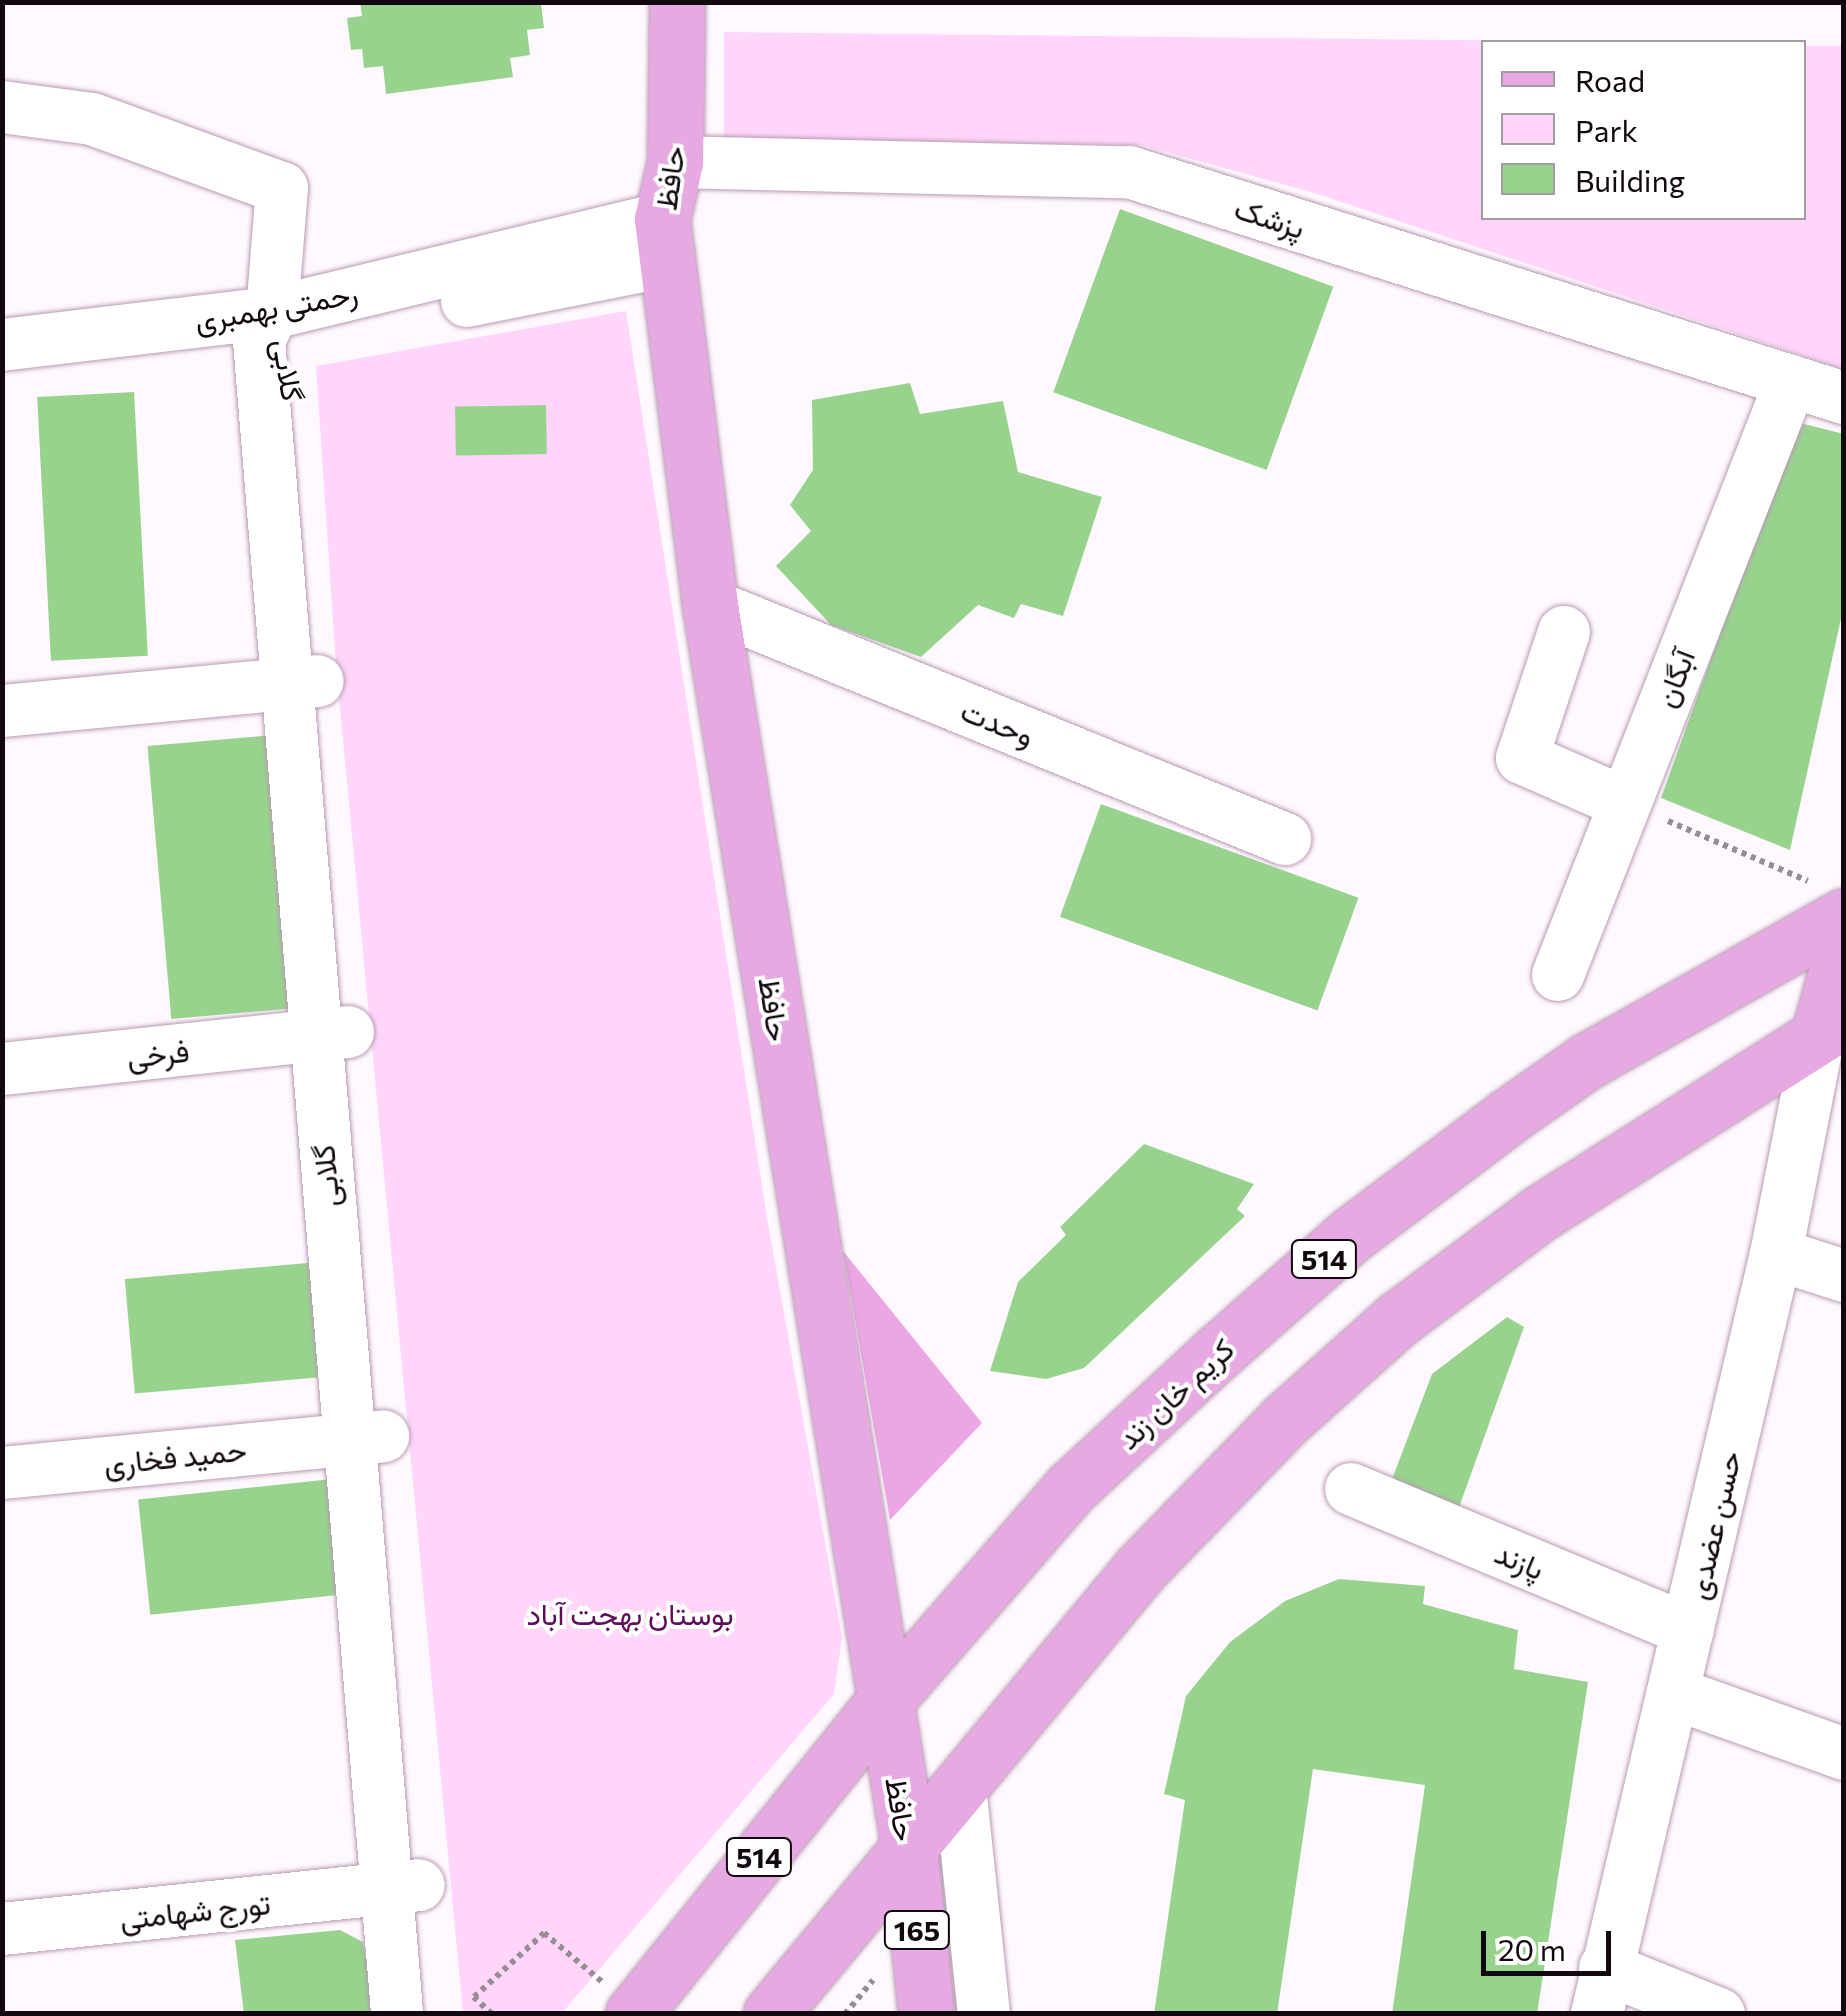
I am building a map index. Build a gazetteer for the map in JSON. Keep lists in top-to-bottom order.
{
  "streets": {
    "main road": [
      "حافظ",
      "514",
      "کریم خان زند",
      "165"
    ],
    "street": [
      "پزشک",
      "رحمتی بهمبری",
      "گلابی",
      "آبگان",
      "وحدت",
      "فرخی",
      "حمید فخاری",
      "حسن عضدی",
      "پازند",
      "تورج شهامتی"
    ]
  },
  "crossings": [
    ["حافظ", "پزشک"],
    ["حافظ", "رحمتی بهمبری"],
    ["حافظ", "وحدت"],
    ["حافظ", "کریم خان زند"],
    ["پزشک", "آبگان"],
    ["رحمتی بهمبری", "گلابی"],
    ["گلابی", "فرخی"],
    ["گلابی", "حمید فخاری"],
    ["گلابی", "تورج شهامتی"],
    ["حسن عضدی", "پازند"]
  ],
  "parks": ["بوستان بهجت آباد"],
  "legend": ["Road", "Park", "Building"],
  "scale_bar": "20 m"
}
